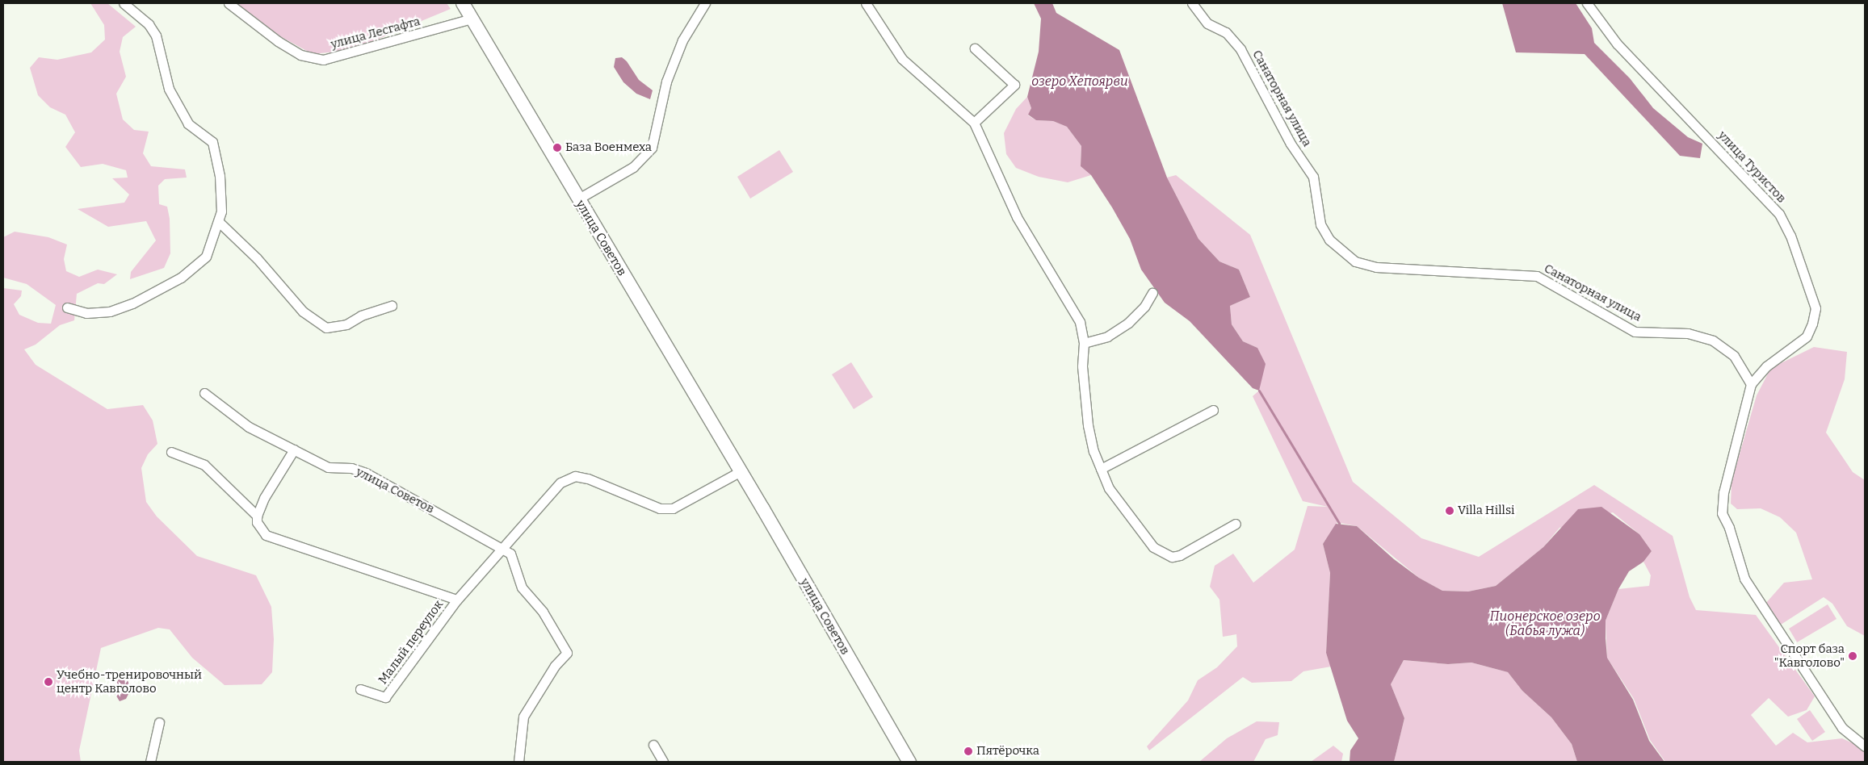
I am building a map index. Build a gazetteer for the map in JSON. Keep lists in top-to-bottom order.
{
  "streets": {
    "main road": ["улица Советов"],
    "street": [
      "улица Лесгафта",
      "Санаторная улица",
      "улица Туристов",
      "Малый переулок"
    ]
  },
  "crossings": [
    ["улица Лесгафта", "улица Советов"],
    ["Санаторная улица", "улица Туристов"]
  ],
  "water": ["озеро Хепоярви", "Пионерское озеро (Бабья лужа)"],
  "places": [
    "База Военмеха",
    "Villa Hillsi",
    "Спорт база \"Кавголово\"",
    "Учебно-тренировочный центр Кавголово",
    "Пятёрочка"
  ]
}
